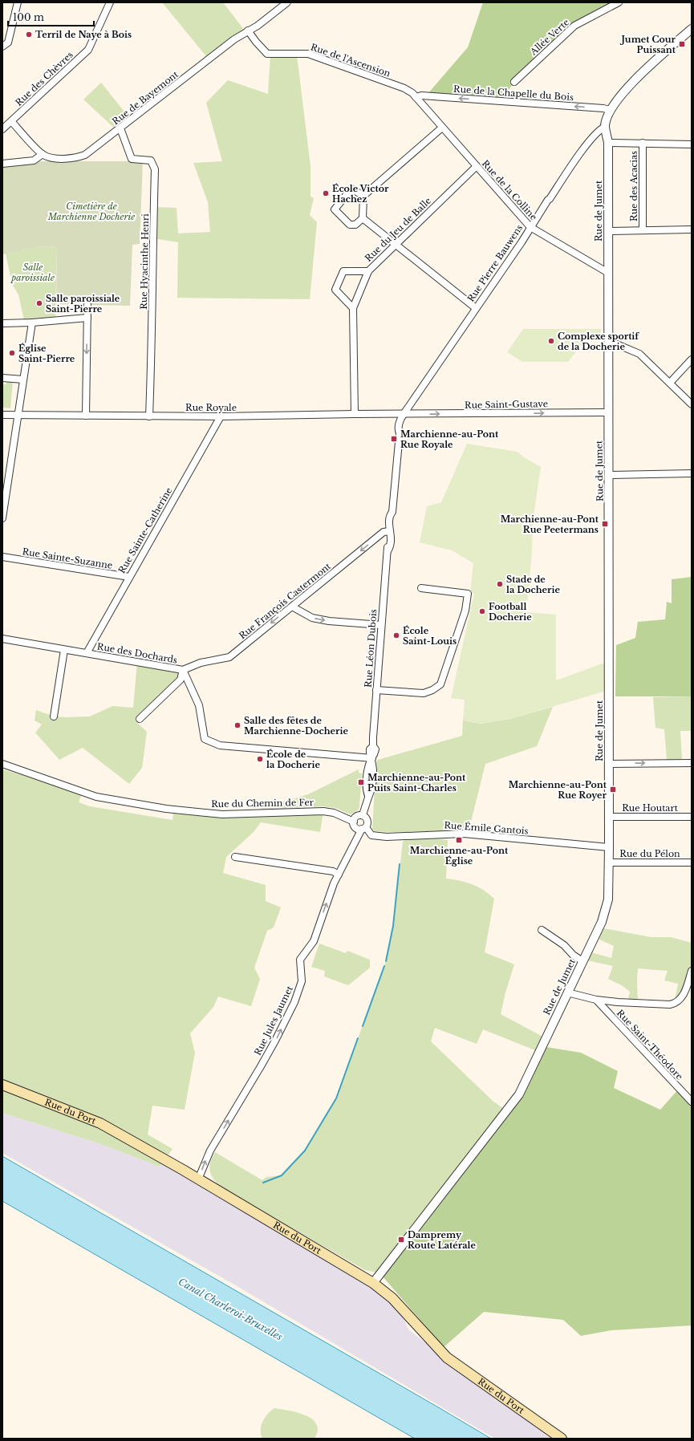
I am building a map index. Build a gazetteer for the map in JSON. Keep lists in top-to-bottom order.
{
  "streets": {
    "main road": ["Rue du Port"],
    "street": [
      "Allée Verte",
      "Rue de l'Ascension",
      "Rue des Chèvres",
      "Rue de la Chapelle du Bois",
      "Rue de Bayemont",
      "Rue des Acacias",
      "Rue de la Colline",
      "Rue de Jumet",
      "Rue du Jeu de Balle",
      "Rue Hyacinthe Henri",
      "Rue Pierre Bauwens",
      "Rue Saint-Gustave",
      "Rue Royale",
      "Rue Sainte-Catherine",
      "Rue Sainte-Suzanne",
      "Rue François Castermont",
      "Rue Léon Dubois",
      "Rue des Dochards",
      "Rue du Chemin de Fer",
      "Rue Houtart",
      "Rue Émile Gantois",
      "Rue du Pélon",
      "Rue Jules Jaumet",
      "Rue Saint-Théodore"
    ]
  },
  "crossings": [
    ["Rue de l'Ascension", "Rue de la Chapelle du Bois"],
    ["Rue de l'Ascension", "Rue de Bayemont"],
    ["Rue de l'Ascension", "Rue de la Colline"],
    ["Rue de la Chapelle du Bois", "Rue de la Colline"],
    ["Rue de la Chapelle du Bois", "Rue de Jumet"],
    ["Rue de Bayemont", "Rue Hyacinthe Henri"],
    ["Rue des Acacias", "Rue de Jumet"],
    ["Rue de la Colline", "Rue de Jumet"],
    ["Rue de la Colline", "Rue du Jeu de Balle"],
    ["Rue de la Colline", "Rue Pierre Bauwens"],
    ["Rue de Jumet", "Rue Pierre Bauwens"],
    ["Rue de Jumet", "Rue Saint-Gustave"],
    ["Rue de Jumet", "Rue Houtart"],
    ["Rue de Jumet", "Rue Émile Gantois"],
    ["Rue de Jumet", "Rue du Pélon"],
    ["Rue de Jumet", "Rue Saint-Théodore"],
    ["Rue de Jumet", "Rue du Port"],
    ["Rue du Jeu de Balle", "Rue Royale"],
    ["Rue Hyacinthe Henri", "Rue Royale"],
    ["Rue Pierre Bauwens", "Rue Saint-Gustave"],
    ["Rue Pierre Bauwens", "Rue Royale"],
    ["Rue Pierre Bauwens", "Rue Léon Dubois"],
    ["Rue Saint-Gustave", "Rue Royale"],
    ["Rue Saint-Gustave", "Rue Léon Dubois"],
    ["Rue Royale", "Rue Sainte-Catherine"],
    ["Rue Royale", "Rue Léon Dubois"],
    ["Rue Sainte-Catherine", "Rue Sainte-Suzanne"],
    ["Rue Sainte-Catherine", "Rue des Dochards"],
    ["Rue François Castermont", "Rue Léon Dubois"],
    ["Rue François Castermont", "Rue des Dochards"],
    ["Rue Léon Dubois", "Rue des Dochards"],
    ["Rue Léon Dubois", "Rue du Chemin de Fer"],
    ["Rue Léon Dubois", "Rue Émile Gantois"],
    ["Rue Léon Dubois", "Rue Jules Jaumet"],
    ["Rue du Chemin de Fer", "Rue Émile Gantois"],
    ["Rue du Chemin de Fer", "Rue Jules Jaumet"],
    ["Rue Émile Gantois", "Rue Jules Jaumet"],
    ["Rue Jules Jaumet", "Rue du Port"]
  ],
  "one_way": [
    "Rue de la Chapelle du Bois",
    "Rue Saint-Gustave",
    "Rue François Castermont",
    "Rue Jules Jaumet"
  ],
  "water": ["Canal Charleroi-Bruxelles"],
  "parks": ["Cimetière de Marchienne Docherie", "Salle paroissiale"],
  "places": {
    "other": [
      "Terril de Naye à Bois",
      "École Victor Hachez",
      "Salle paroissiale Saint-Pierre",
      "Complexe sportif de la Docherie",
      "Église Saint-Pierre",
      "Stade de la Docherie",
      "Football Docherie",
      "École Saint-Louis",
      "Salle des fêtes de Marchienne-Docherie",
      "École de la Docherie"
    ],
    "transit": [
      "Jumet Cour Puissant",
      "Marchienne-au-Pont Rue Royale",
      "Marchienne-au-Pont Rue Peetermans",
      "Marchienne-au-Pont Puits Saint-Charles",
      "Marchienne-au-Pont Rue Royer",
      "Marchienne-au-Pont Église",
      "Dampremy Route Latérale"
    ]
  },
  "scale_bar": "100 m"
}
